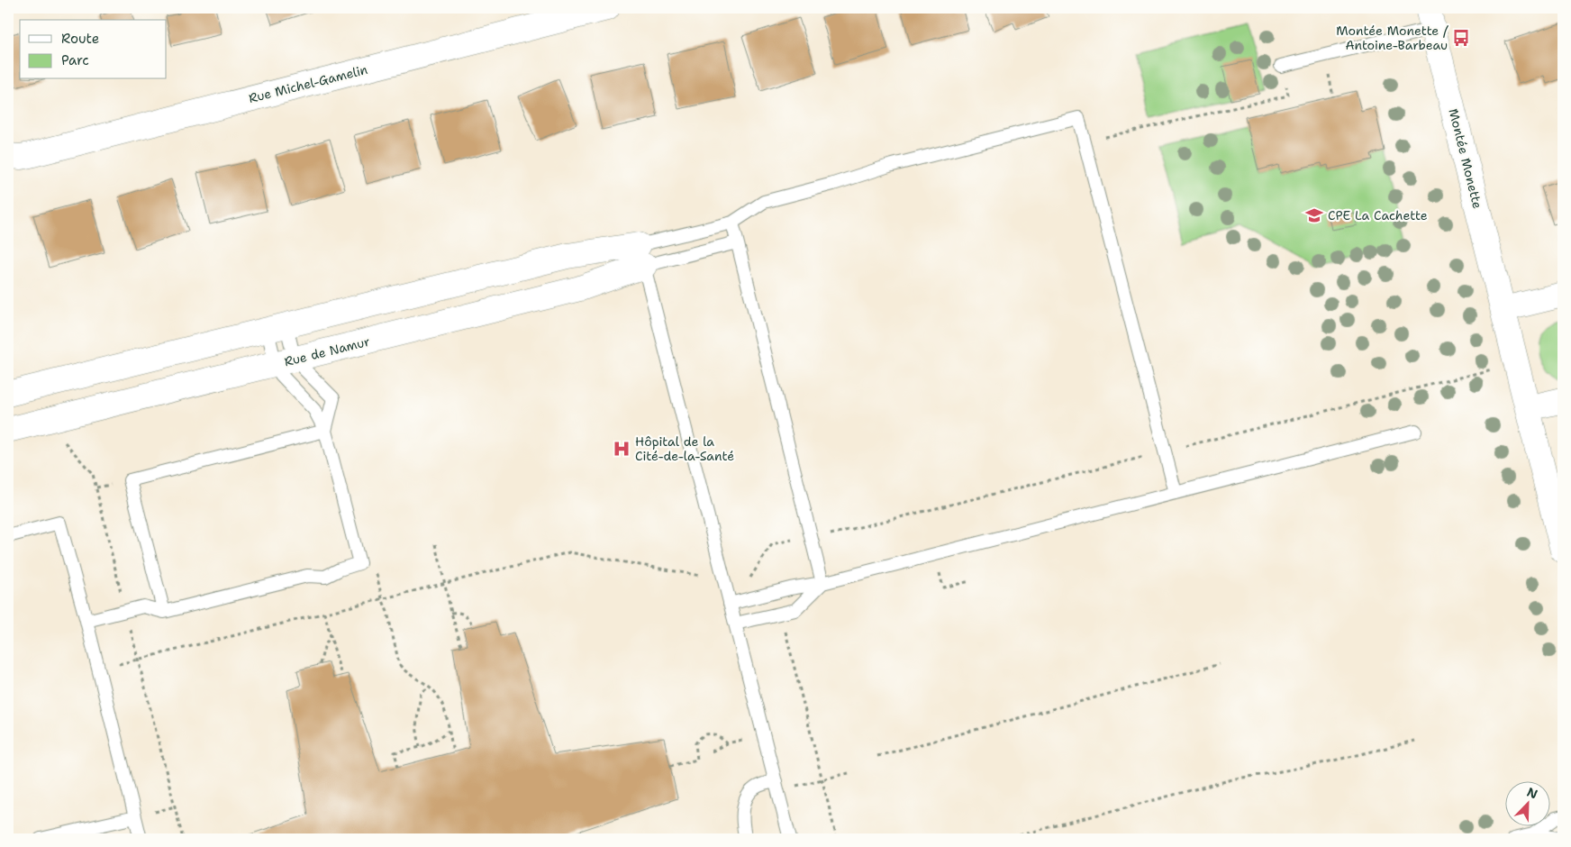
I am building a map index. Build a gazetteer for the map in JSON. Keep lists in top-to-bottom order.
{
  "streets": {
    "street": ["Rue Michel-Gamelin", "Montée Monette", "Rue de Namur"]
  },
  "places": {
    "bus stop": ["Montée Monette / Antoine-Barbeau"],
    "school or university": ["CPE La Cachette"],
    "hospital": ["Hôpital de la Cité-de-la-Santé"]
  },
  "legend": ["Route", "Parc"],
  "north": "top right"
}
